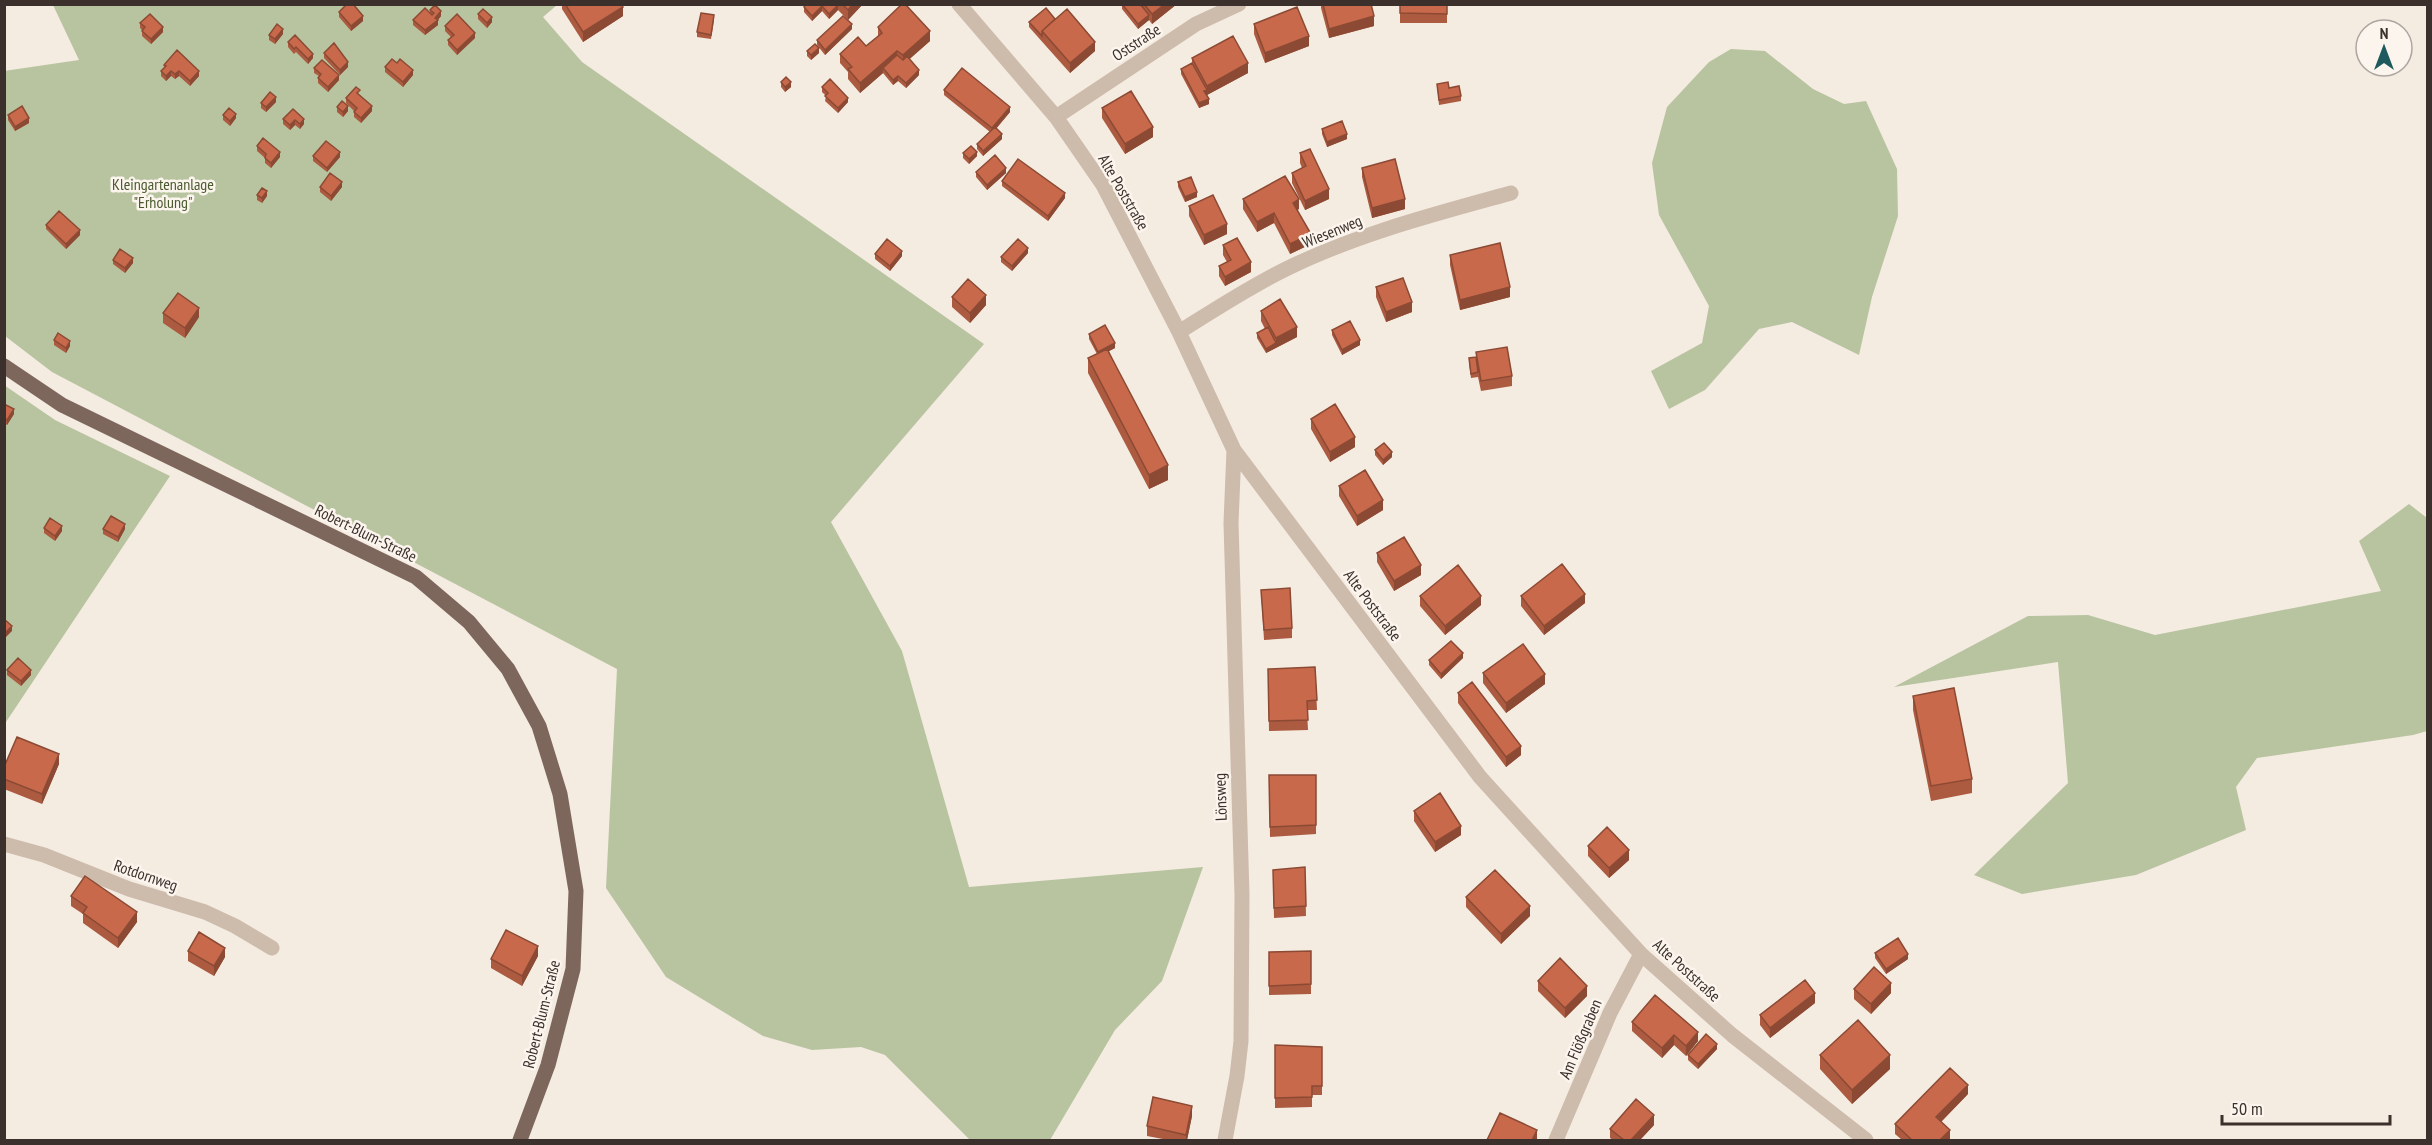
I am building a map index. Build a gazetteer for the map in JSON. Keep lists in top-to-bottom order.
{
  "streets": {
    "main road": ["Robert-Blum-Straße"],
    "street": [
      "Oststraße",
      "Alte Poststraße",
      "Wiesenweg",
      "Lönsweg",
      "Rotdornweg",
      "Am Flößgraben"
    ]
  },
  "crossings": [
    ["Oststraße", "Alte Poststraße"],
    ["Alte Poststraße", "Wiesenweg"],
    ["Alte Poststraße", "Lönsweg"],
    ["Alte Poststraße", "Am Flößgraben"]
  ],
  "parks": ["Kleingartenanlage \"Erholung\""],
  "scale_bar": "50 m",
  "north": "top"
}
